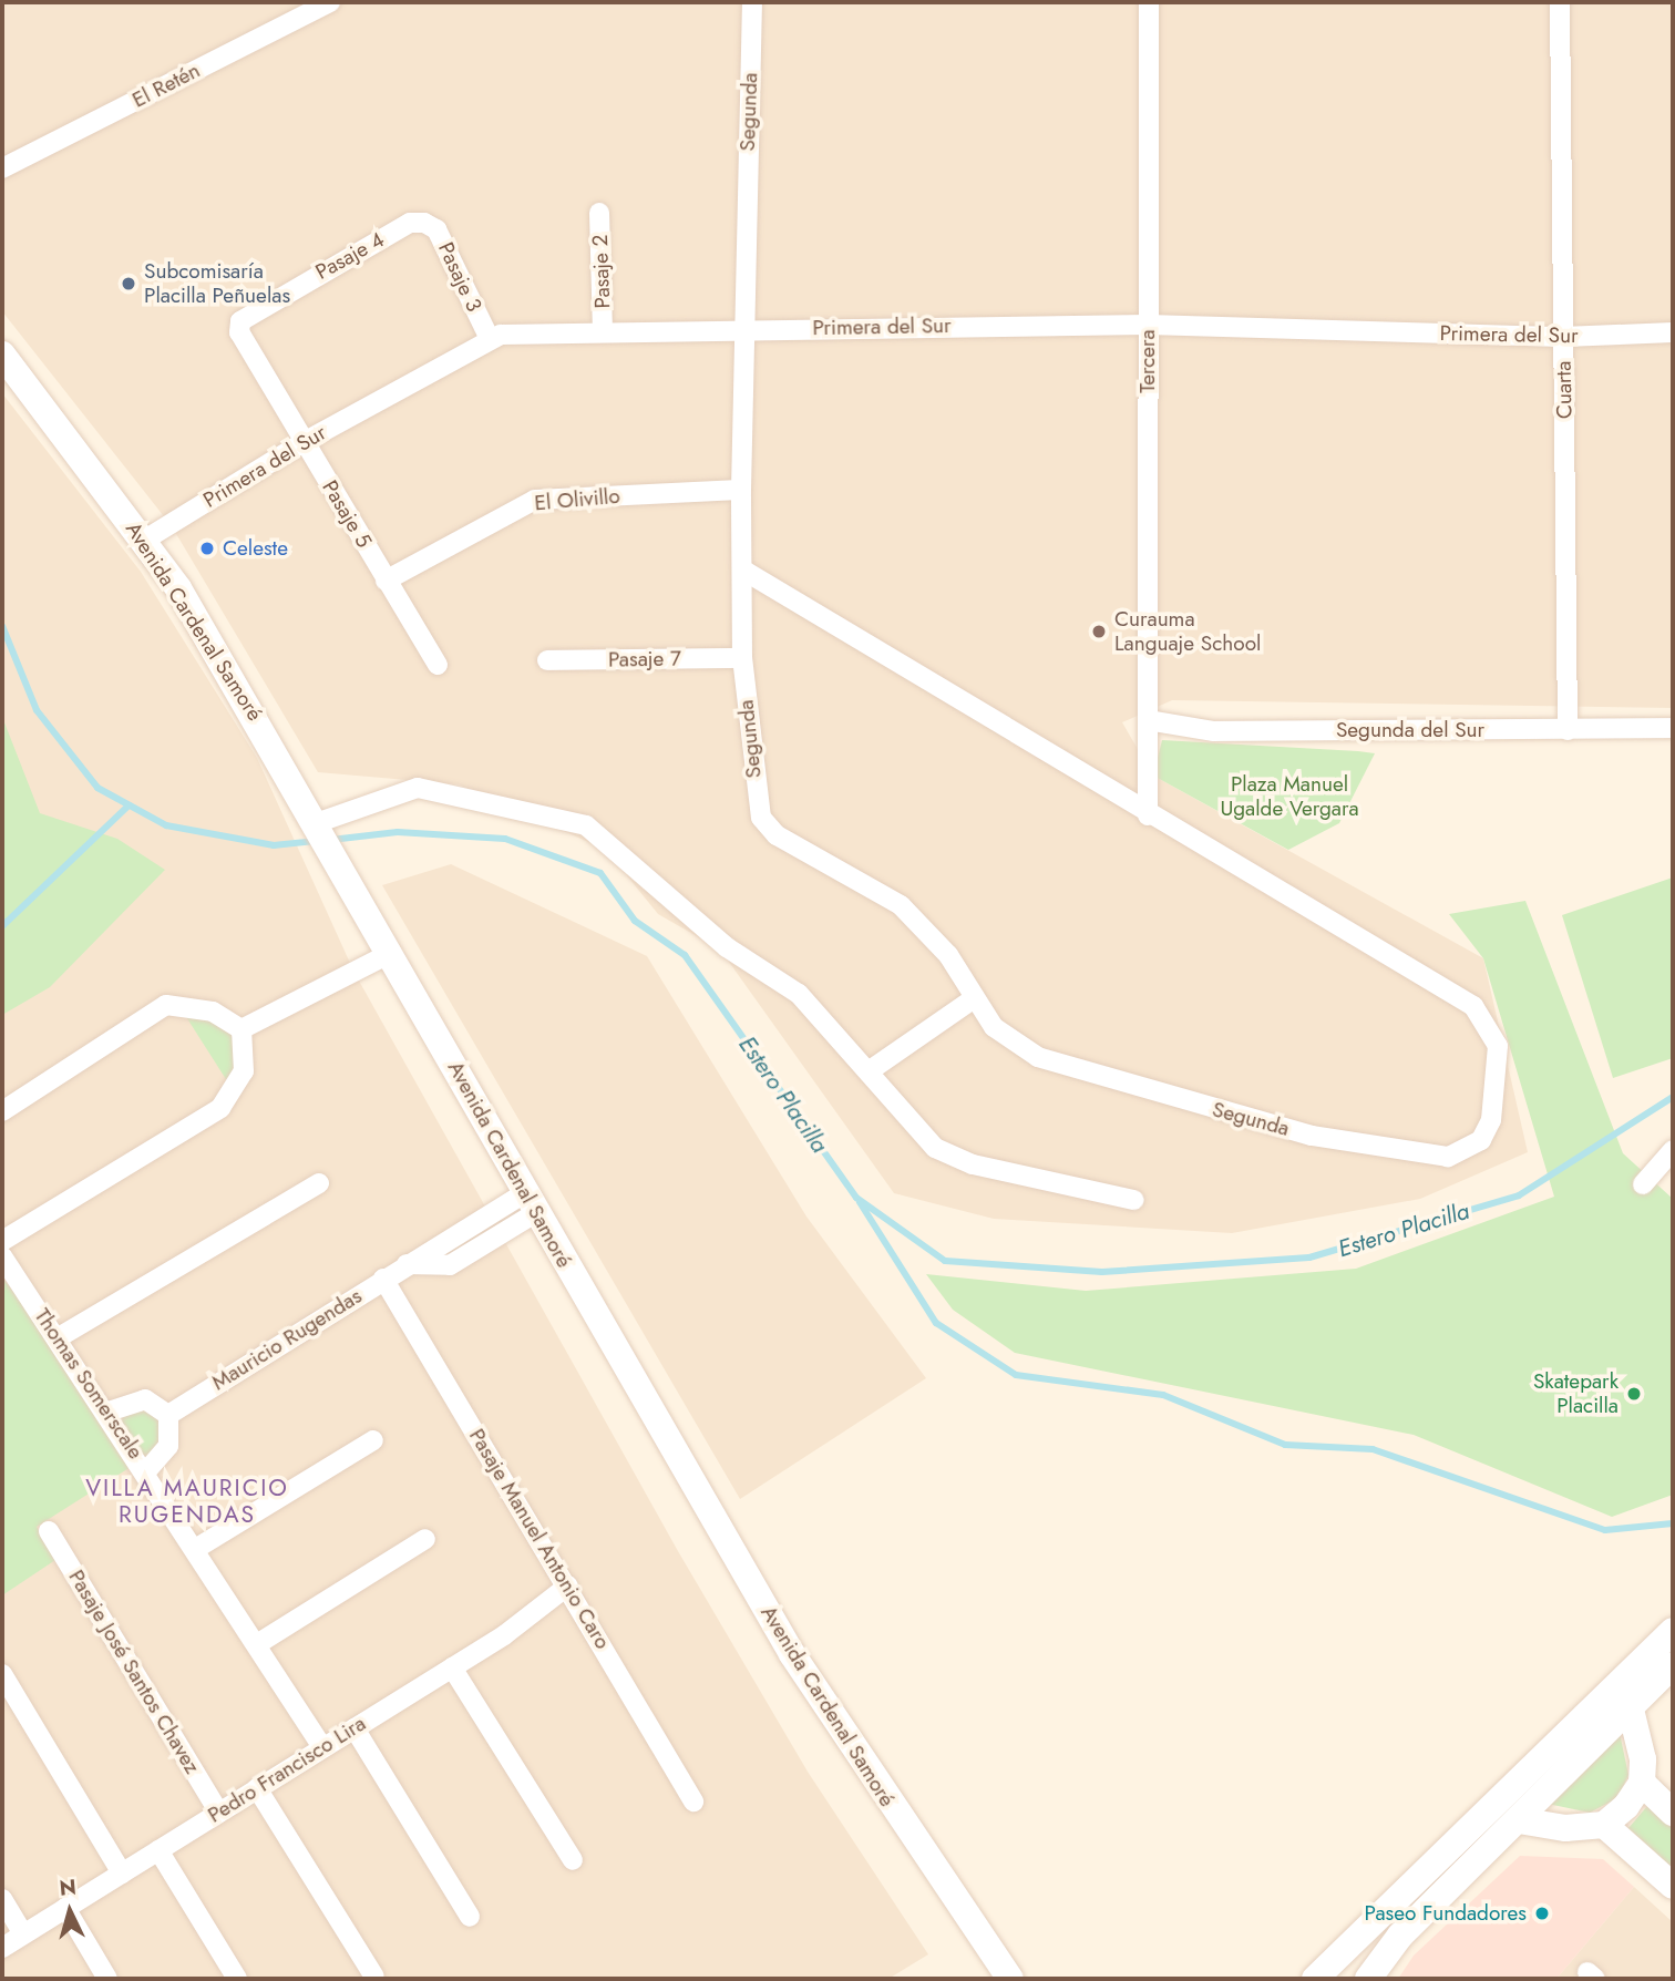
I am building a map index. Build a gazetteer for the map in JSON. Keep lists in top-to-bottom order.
{
  "streets": {
    "main road": ["Avenida Cardenal Samoré"],
    "street": [
      "El Retén",
      "Segunda",
      "Pasaje 4",
      "Pasaje 2",
      "Pasaje 3",
      "Primera del Sur",
      "Tercera",
      "Cuarta",
      "El Olivillo",
      "Pasaje 5",
      "Pasaje 7",
      "Segunda del Sur",
      "Mauricio Rugendas",
      "Thomas Somerscale",
      "Pasaje Manuel Antonio Caro",
      "Pasaje José Santos Chavez",
      "Pedro Francisco Lira"
    ]
  },
  "crossings": [
    ["Segunda", "Primera del Sur"],
    ["Segunda", "Tercera"],
    ["Segunda", "El Olivillo"],
    ["Segunda", "Pasaje 7"],
    ["Pasaje 4", "Pasaje 3"],
    ["Pasaje 4", "Pasaje 5"],
    ["Pasaje 2", "Primera del Sur"],
    ["Pasaje 3", "Primera del Sur"],
    ["Primera del Sur", "Tercera"],
    ["Primera del Sur", "Cuarta"],
    ["Primera del Sur", "Pasaje 5"],
    ["Primera del Sur", "Avenida Cardenal Samoré"],
    ["Tercera", "Segunda del Sur"],
    ["Cuarta", "Segunda del Sur"],
    ["El Olivillo", "Pasaje 5"],
    ["Avenida Cardenal Samoré", "Mauricio Rugendas"],
    ["Mauricio Rugendas", "Pasaje Manuel Antonio Caro"],
    ["Thomas Somerscale", "Pedro Francisco Lira"],
    ["Pasaje Manuel Antonio Caro", "Pedro Francisco Lira"],
    ["Pasaje José Santos Chavez", "Pedro Francisco Lira"]
  ],
  "districts": ["VILLA MAURICIO RUGENDAS"],
  "water": ["Estero Placilla"],
  "parks": ["Plaza Manuel Ugalde Vergara"],
  "places": [
    "Subcomisaría Placilla Peñuelas",
    "Celeste",
    "Curauma Languaje School",
    "Skatepark Placilla",
    "Paseo Fundadores"
  ],
  "north": "top"
}
